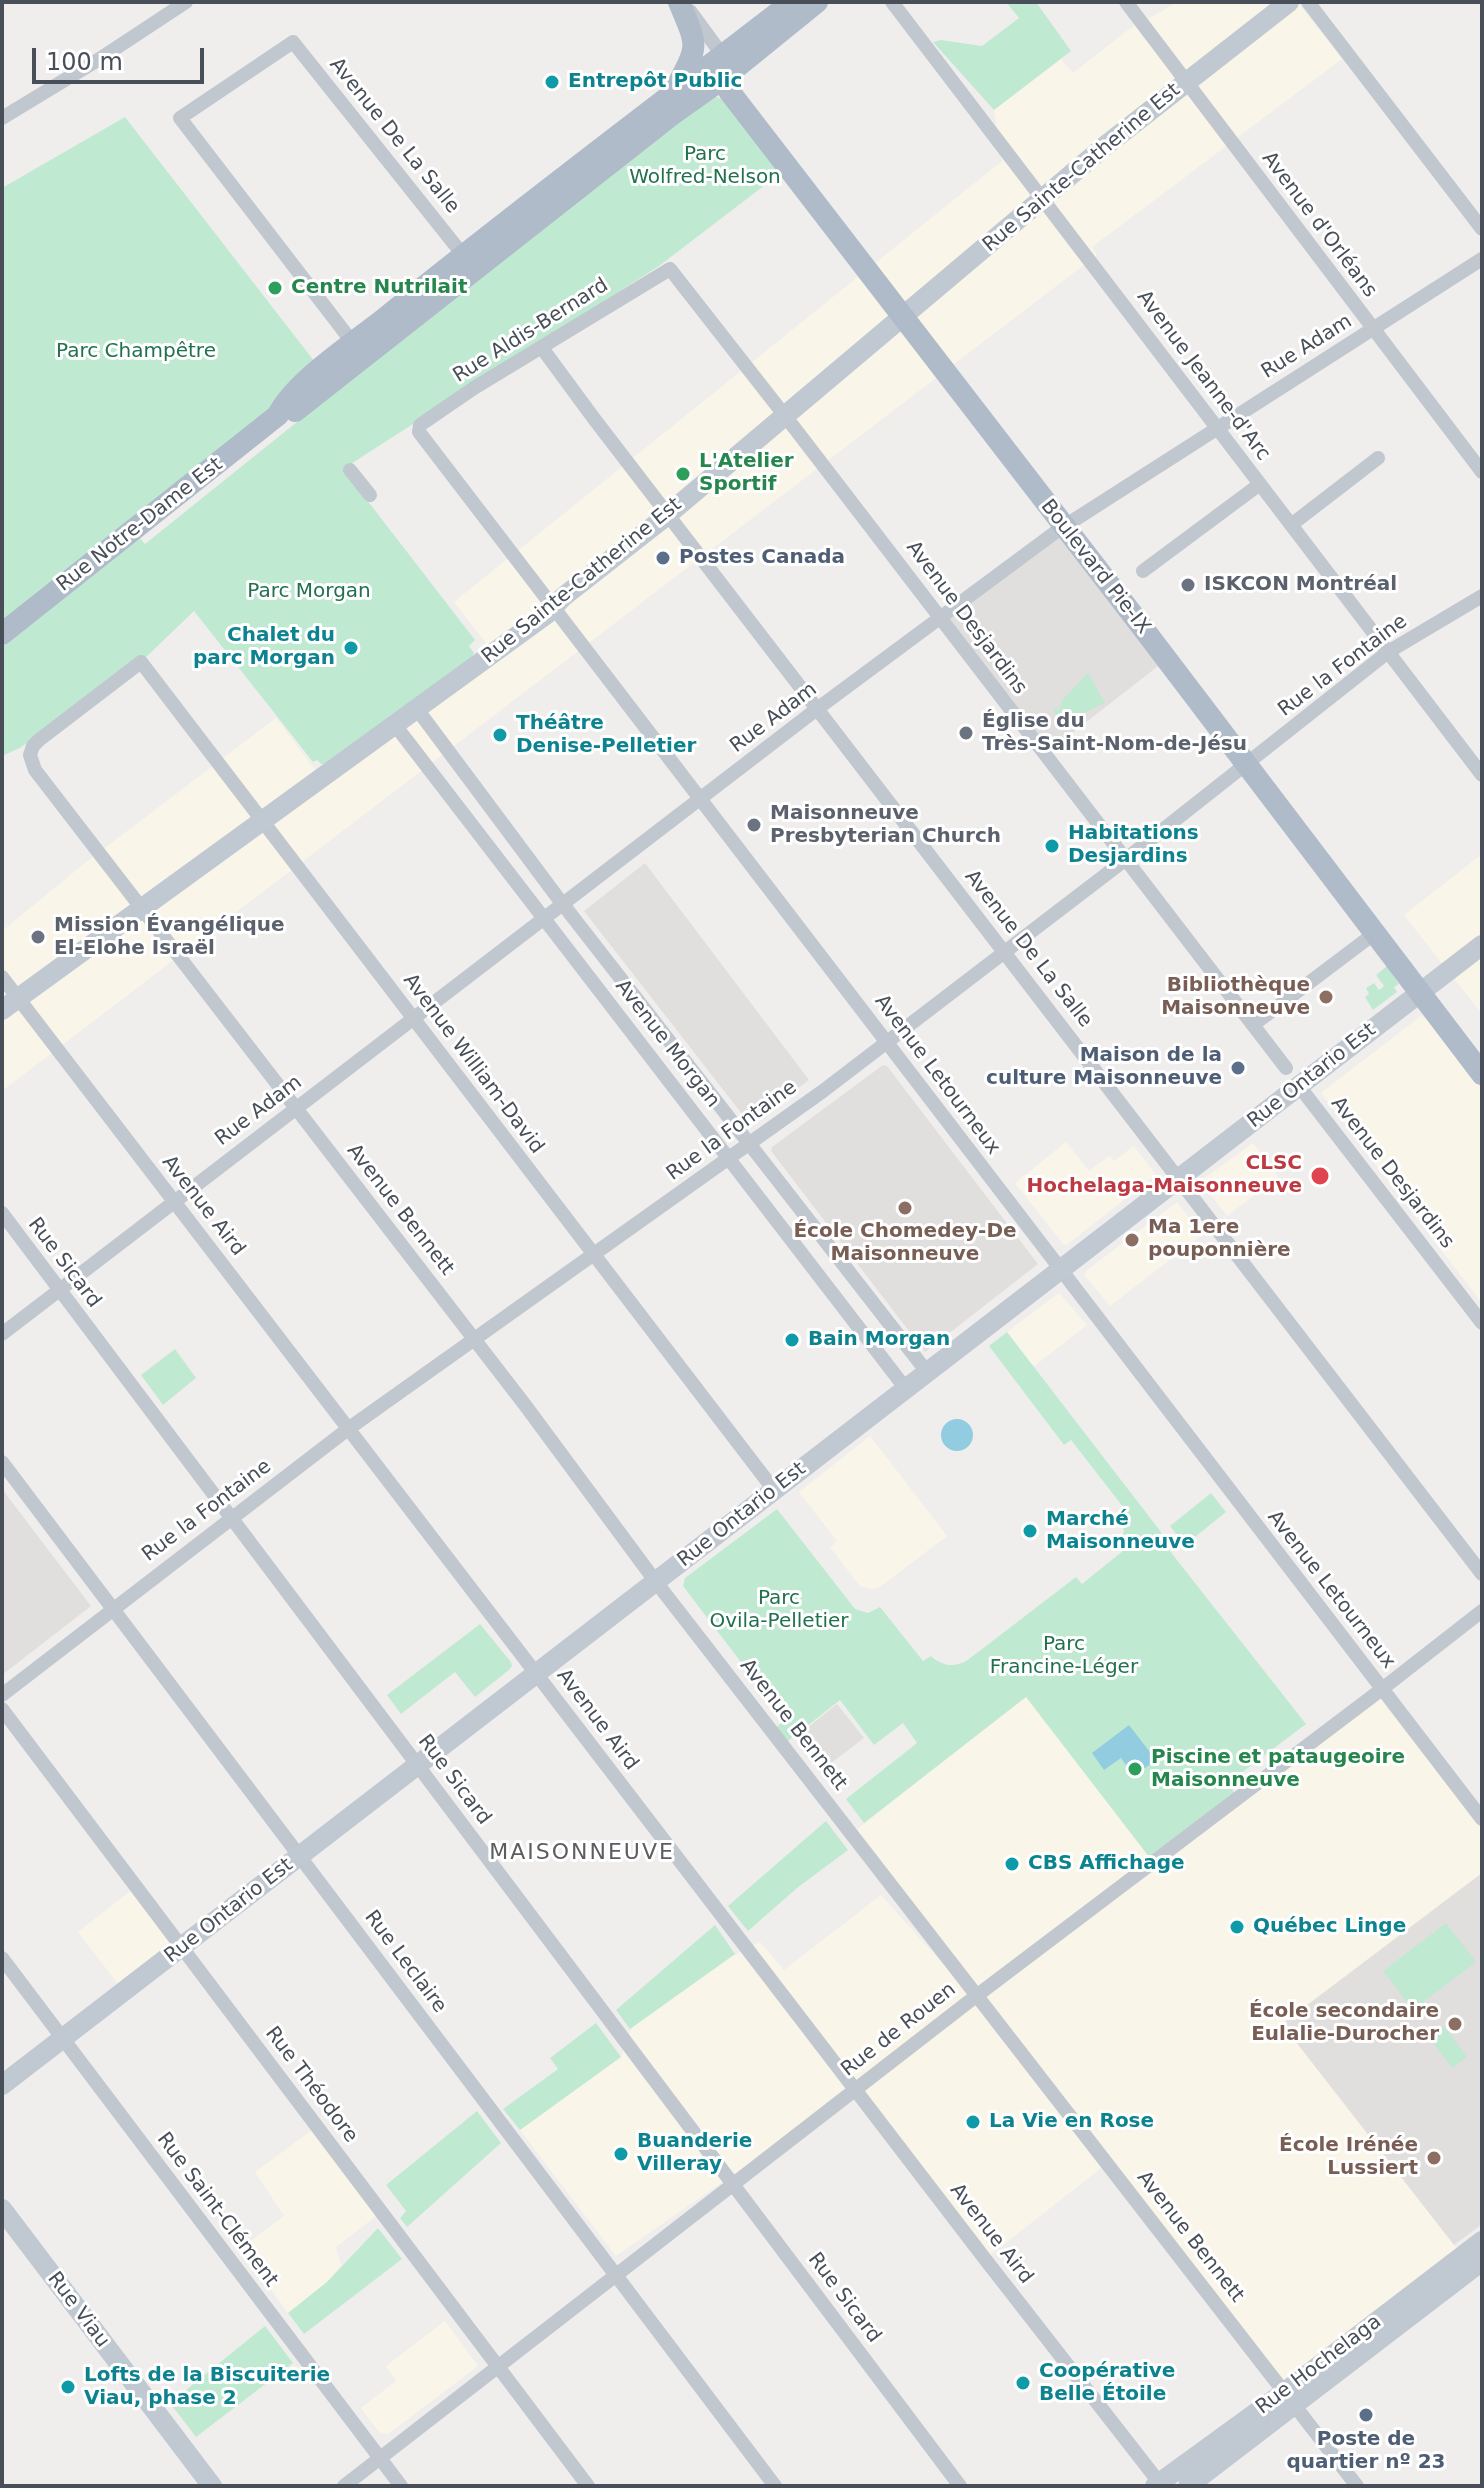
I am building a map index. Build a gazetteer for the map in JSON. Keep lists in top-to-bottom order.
{
  "streets": {
    "main road": [
      "Rue Sainte-Catherine Est",
      "Rue Notre-Dame Est",
      "Boulevard Pie-IX",
      "Rue Ontario Est",
      "Rue Viau",
      "Rue Hochelaga"
    ],
    "street": [
      "Avenue De La Salle",
      "Avenue d'Orléans",
      "Rue Aldis-Bernard",
      "Rue Adam",
      "Avenue Jeanne-d'Arc",
      "Avenue Desjardins",
      "Rue la Fontaine",
      "Avenue Morgan",
      "Avenue William-David",
      "Avenue Letourneux",
      "Avenue Aird",
      "Avenue Bennett",
      "Rue Sicard",
      "Rue Leclaire",
      "Rue de Rouen",
      "Rue Théodore",
      "Rue Saint-Clément"
    ]
  },
  "crossings": [
    ["Avenue De La Salle", "Rue Sainte-Catherine Est"],
    ["Avenue De La Salle", "Rue Aldis-Bernard"],
    ["Avenue De La Salle", "Rue Adam"],
    ["Avenue De La Salle", "Rue Notre-Dame Est"],
    ["Avenue De La Salle", "Rue la Fontaine"],
    ["Avenue De La Salle", "Rue Ontario Est"],
    ["Rue Sainte-Catherine Est", "Avenue d'Orléans"],
    ["Rue Sainte-Catherine Est", "Avenue Jeanne-d'Arc"],
    ["Rue Sainte-Catherine Est", "Boulevard Pie-IX"],
    ["Rue Sainte-Catherine Est", "Avenue Desjardins"],
    ["Rue Sainte-Catherine Est", "Avenue Morgan"],
    ["Rue Sainte-Catherine Est", "Avenue William-David"],
    ["Rue Sainte-Catherine Est", "Avenue Letourneux"],
    ["Rue Sainte-Catherine Est", "Avenue Aird"],
    ["Rue Sainte-Catherine Est", "Avenue Bennett"],
    ["Avenue d'Orléans", "Rue Adam"],
    ["Rue Aldis-Bernard", "Avenue Desjardins"],
    ["Rue Aldis-Bernard", "Avenue Letourneux"],
    ["Rue Adam", "Avenue Jeanne-d'Arc"],
    ["Rue Adam", "Boulevard Pie-IX"],
    ["Rue Adam", "Avenue Desjardins"],
    ["Rue Adam", "Avenue Morgan"],
    ["Rue Adam", "Avenue William-David"],
    ["Rue Adam", "Avenue Letourneux"],
    ["Rue Adam", "Avenue Aird"],
    ["Rue Adam", "Avenue Bennett"],
    ["Rue Adam", "Rue Sicard"],
    ["Avenue Jeanne-d'Arc", "Rue la Fontaine"],
    ["Rue Notre-Dame Est", "Boulevard Pie-IX"],
    ["Boulevard Pie-IX", "Rue la Fontaine"],
    ["Boulevard Pie-IX", "Rue Ontario Est"],
    ["Avenue Desjardins", "Rue la Fontaine"],
    ["Avenue Desjardins", "Rue Ontario Est"],
    ["Rue la Fontaine", "Avenue Morgan"],
    ["Rue la Fontaine", "Avenue William-David"],
    ["Rue la Fontaine", "Avenue Letourneux"],
    ["Rue la Fontaine", "Avenue Aird"],
    ["Rue la Fontaine", "Avenue Bennett"],
    ["Rue la Fontaine", "Rue Sicard"],
    ["Rue la Fontaine", "Rue Leclaire"],
    ["Avenue Morgan", "Rue Ontario Est"],
    ["Avenue William-David", "Rue Ontario Est"],
    ["Avenue William-David", "Avenue Bennett"],
    ["Avenue Letourneux", "Rue Ontario Est"],
    ["Avenue Letourneux", "Rue de Rouen"],
    ["Rue Ontario Est", "Avenue Aird"],
    ["Rue Ontario Est", "Avenue Bennett"],
    ["Rue Ontario Est", "Rue Sicard"],
    ["Rue Ontario Est", "Rue Leclaire"],
    ["Rue Ontario Est", "Rue Théodore"],
    ["Rue Ontario Est", "Rue Saint-Clément"],
    ["Avenue Aird", "Rue de Rouen"],
    ["Avenue Aird", "Rue Hochelaga"],
    ["Avenue Bennett", "Rue de Rouen"],
    ["Avenue Bennett", "Rue Hochelaga"],
    ["Rue Sicard", "Rue de Rouen"],
    ["Rue Leclaire", "Rue de Rouen"],
    ["Rue de Rouen", "Rue Théodore"],
    ["Rue de Rouen", "Rue Saint-Clément"]
  ],
  "districts": ["MAISONNEUVE"],
  "parks": [
    "Parc Wolfred-Nelson",
    "Parc Champêtre",
    "Parc Morgan",
    "Parc Ovila-Pelletier",
    "Parc Francine-Léger"
  ],
  "places": [
    "Entrepôt Public",
    "Centre Nutrilait",
    "L'Atelier Sportif",
    "Postes Canada",
    "ISKCON Montréal",
    "Chalet du parc Morgan",
    "Église du Très-Saint-Nom-de-Jésu",
    "Théâtre Denise-Pelletier",
    "Maisonneuve Presbyterian Church",
    "Habitations Desjardins",
    "Mission Évangélique El-Elohe Israël",
    "Bibliothèque Maisonneuve",
    "Maison de la culture Maisonneuve",
    "CLSC Hochelaga-Maisonneuve",
    "École Chomedey-De Maisonneuve",
    "Ma 1ere pouponnière",
    "Bain Morgan",
    "Marché Maisonneuve",
    "Piscine et pataugeoire Maisonneuve",
    "CBS Affichage",
    "Québec Linge",
    "École secondaire Eulalie-Durocher",
    "La Vie en Rose",
    "Buanderie Villeray",
    "École Irénée Lussiert",
    "Coopérative Belle Étoile",
    "Lofts de la Biscuiterie Viau, phase 2",
    "Poste de quartier nº 23"
  ],
  "scale_bar": "100 m"
}
